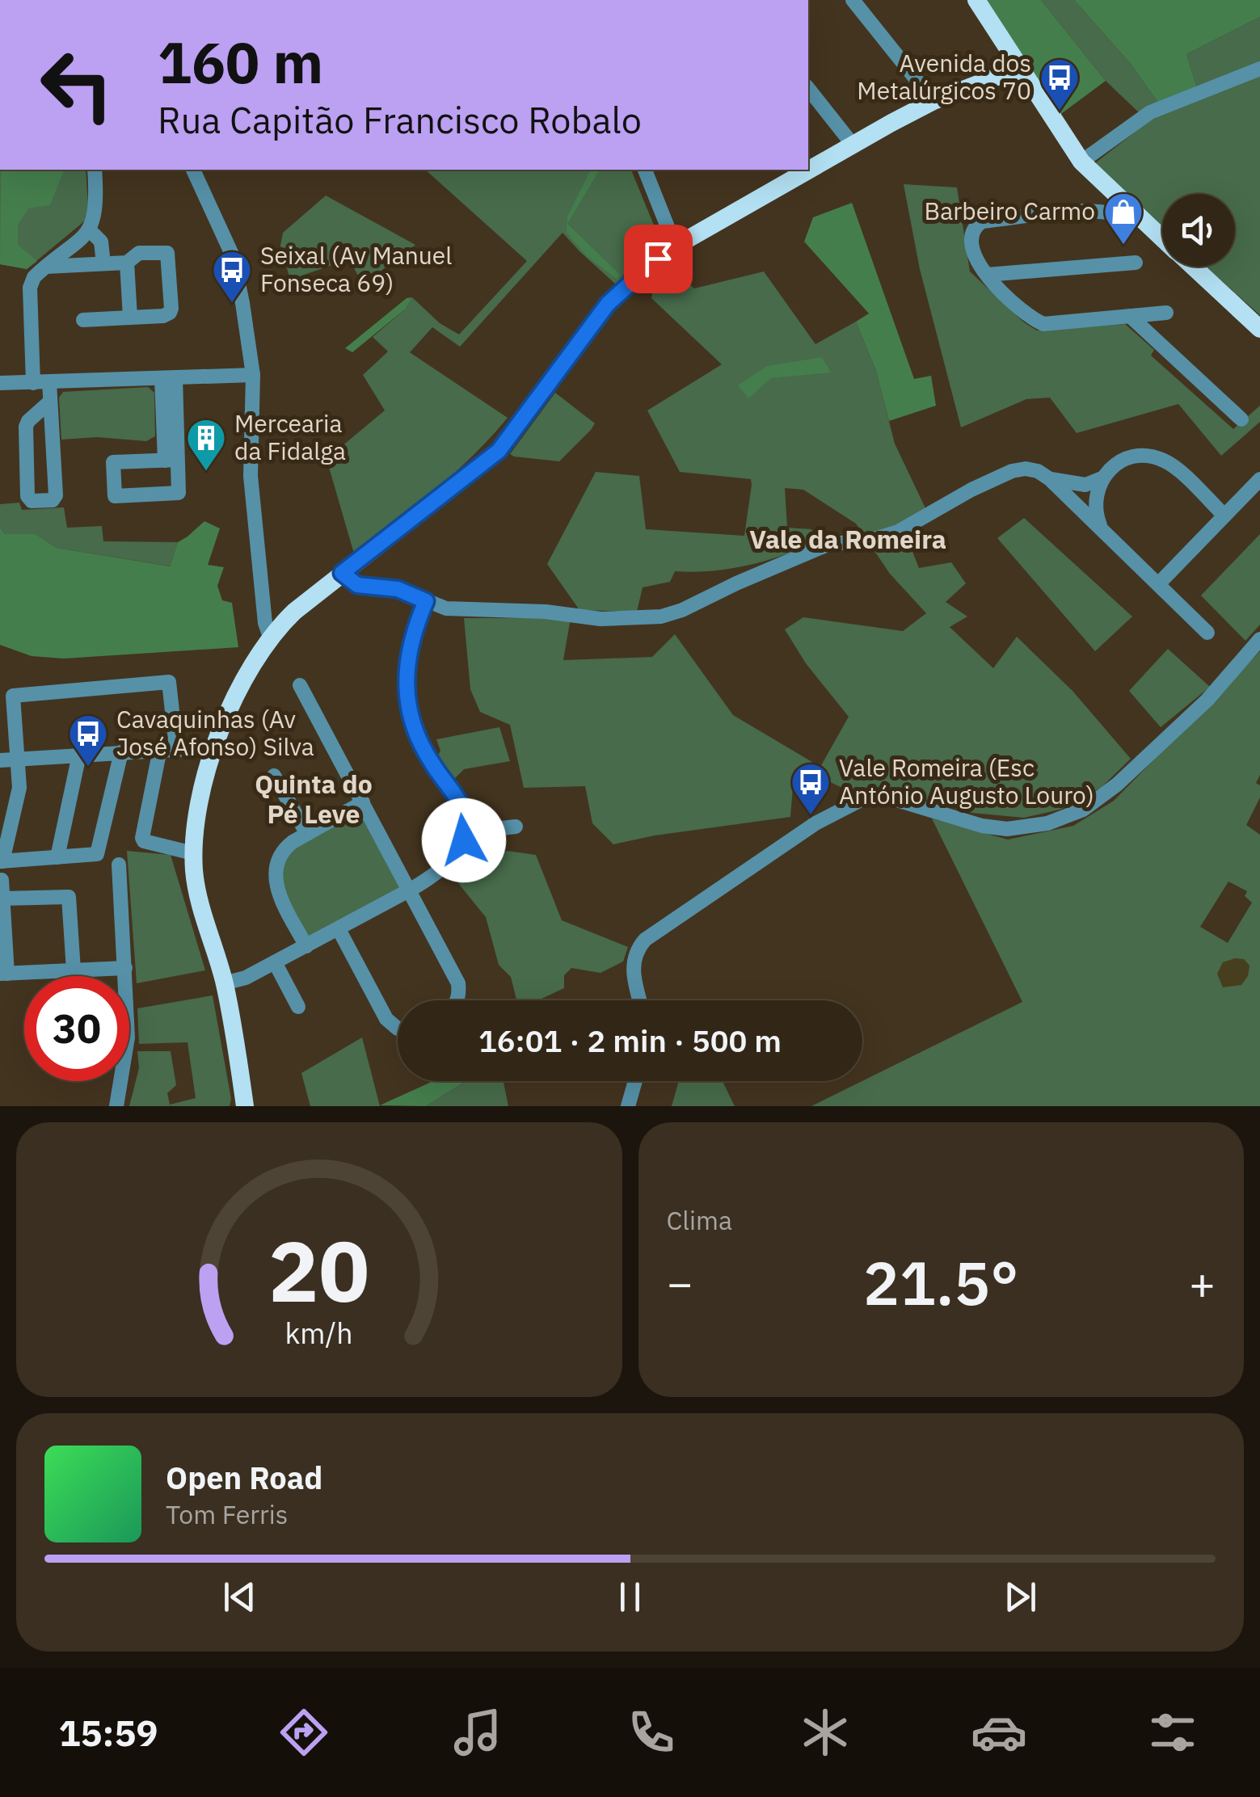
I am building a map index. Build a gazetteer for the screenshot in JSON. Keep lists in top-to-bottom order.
{
  "districts": ["Vale da Romeira", "Quinta do Pé Leve"],
  "places": {
    "bus stop": [
      "Avenida dos Metalúrgicos 70",
      "Seixal (Av Manuel Fonseca 69)",
      "Cavaquinhas (Av José Afonso) Silva",
      "Vale Romeira (Esc António Augusto Louro)"
    ],
    "shop": ["Barbeiro Carmo"],
    "building": ["Mercearia da Fidalga"]
  },
  "page": {
    "turn": ["160 m", "Rua Capitão Francisco Robalo"],
    "limit": "30",
    "trip": "16:01 · 2 min · 500 m",
    "tile": "Clima",
    "heat": ["−", "21.5°", "+"],
    "song": ["Open Road", "Tom Ferris"],
    "tabs": "15:59",
    "gauge": ["20", "km/h"]
  }
}
